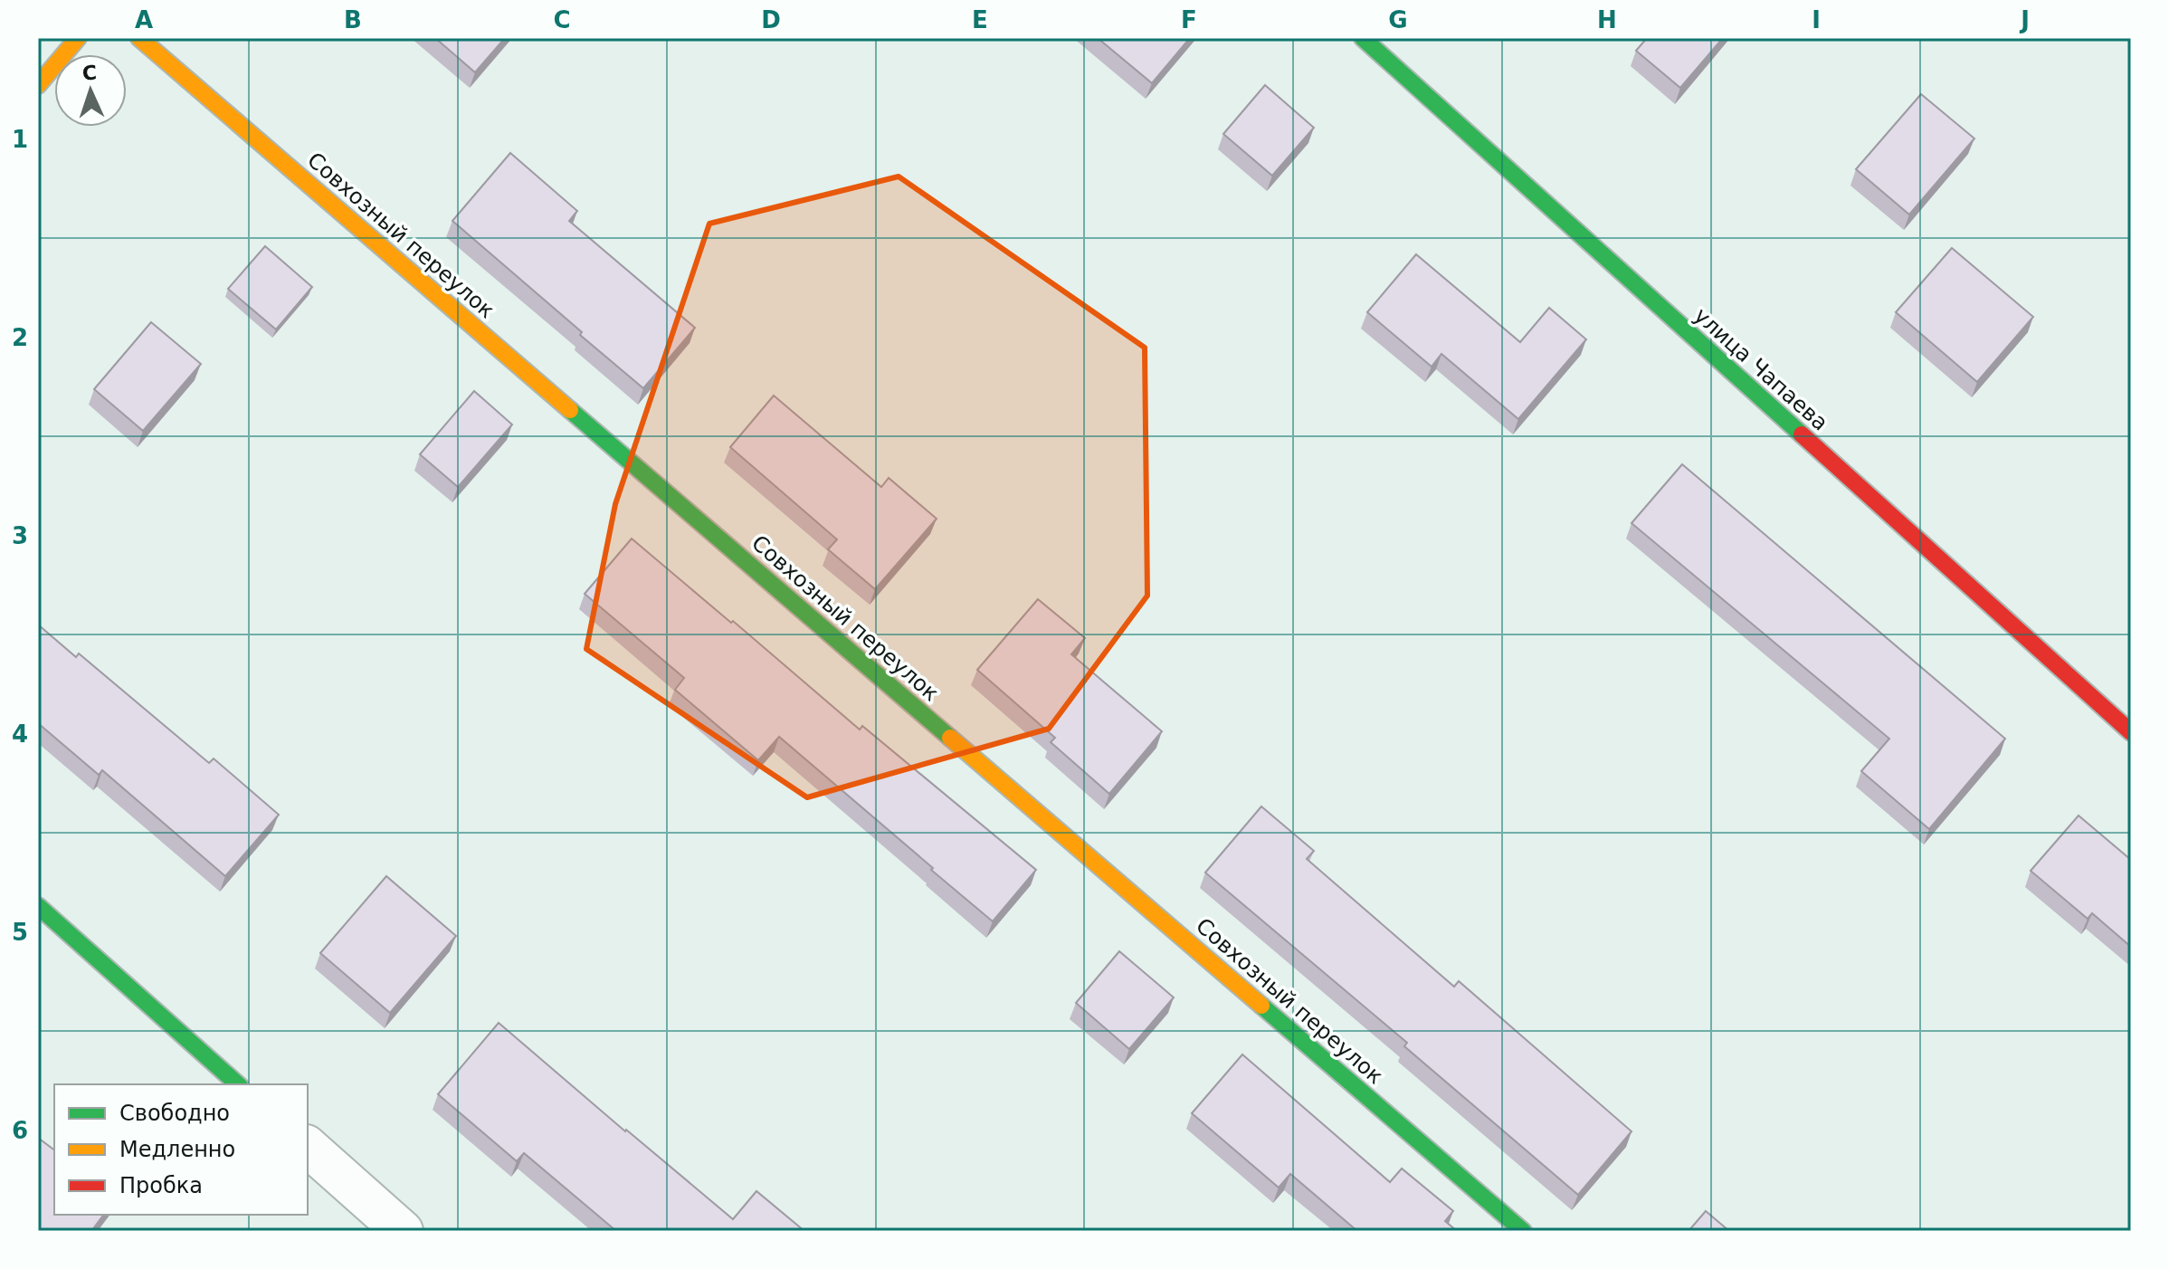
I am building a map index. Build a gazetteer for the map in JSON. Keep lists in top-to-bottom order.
{
  "streets": {
    "street": ["Совхозный переулок", "улица Чапаева"]
  },
  "legend": ["Свободно", "Медленно", "Пробка"],
  "north": "top",
  "grid": {
    "columns": [
      "A",
      "B",
      "C",
      "D",
      "E",
      "F",
      "G",
      "H",
      "I",
      "J"
    ],
    "rows": [
      "1",
      "2",
      "3",
      "4",
      "5",
      "6"
    ]
  }
}
